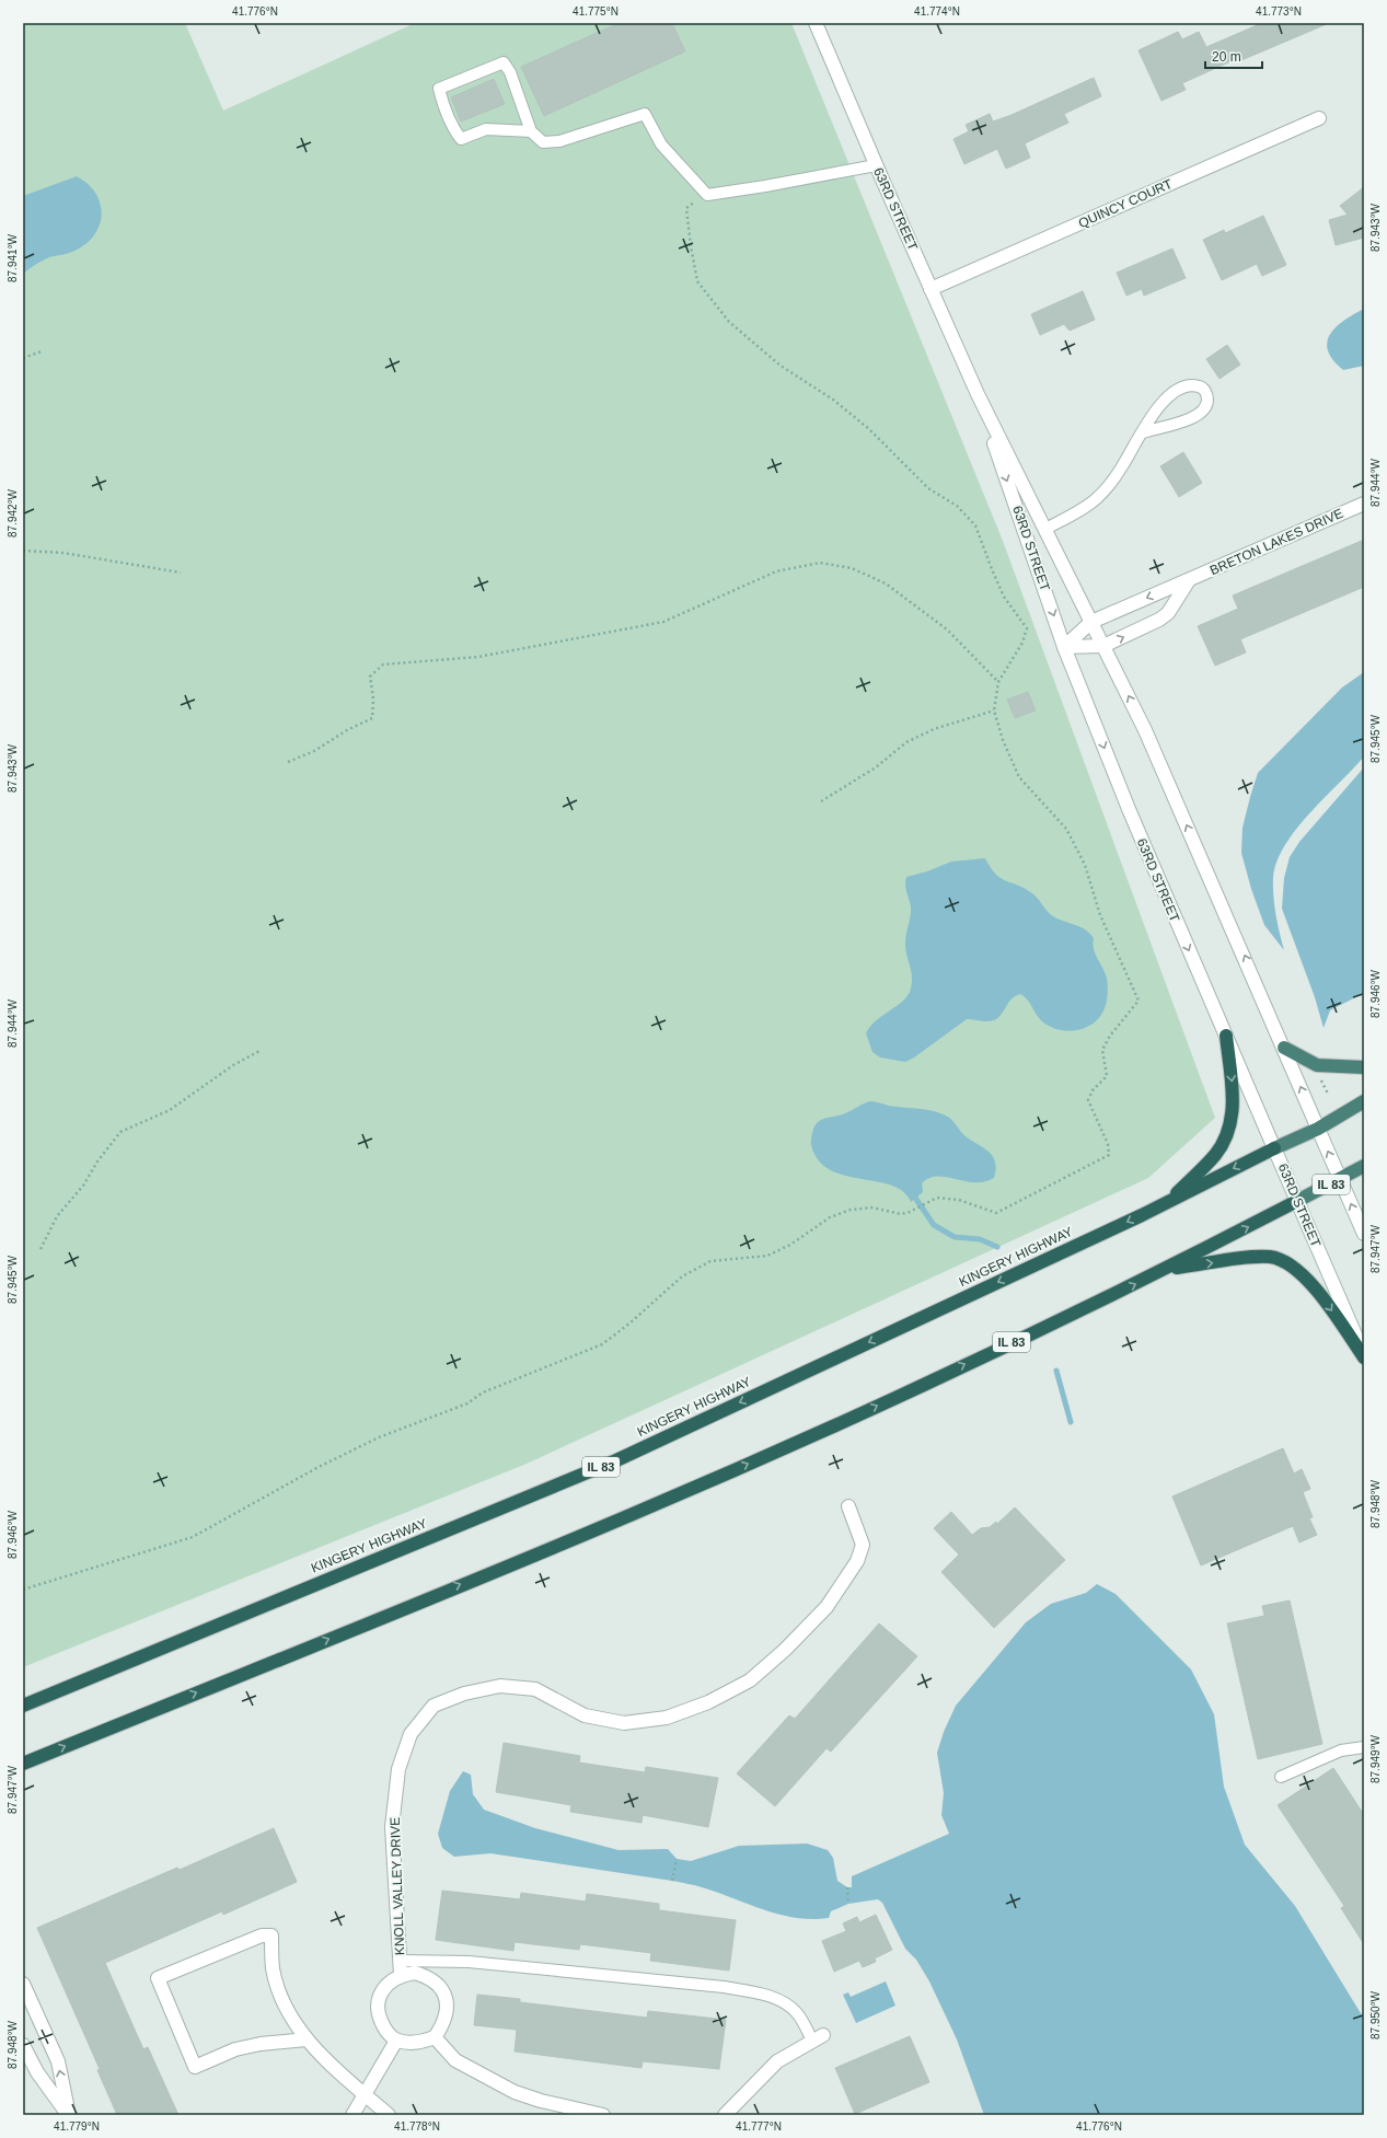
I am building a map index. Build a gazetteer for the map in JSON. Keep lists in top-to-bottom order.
{
  "streets": {
    "highway": ["IL 83", "KINGERY HIGHWAY"],
    "street": [
      "QUINCY COURT",
      "63RD STREET",
      "BRETON LAKES DRIVE",
      "KNOLL VALLEY DRIVE"
    ]
  },
  "crossings": [
    ["QUINCY COURT", "63RD STREET"],
    ["63RD STREET", "BRETON LAKES DRIVE"],
    ["63RD STREET", "IL 83"],
    ["63RD STREET", "KINGERY HIGHWAY"]
  ],
  "scale_bar": "20 m",
  "coordinates": [
    "41.776°N",
    "41.775°N",
    "41.774°N",
    "41.773°N",
    "87.943°W",
    "87.941°W",
    "87.944°W",
    "87.942°W",
    "87.945°W",
    "87.946°W",
    "87.947°W",
    "87.948°W",
    "87.949°W",
    "87.950°W",
    "41.779°N",
    "41.778°N",
    "41.777°N"
  ]
}
